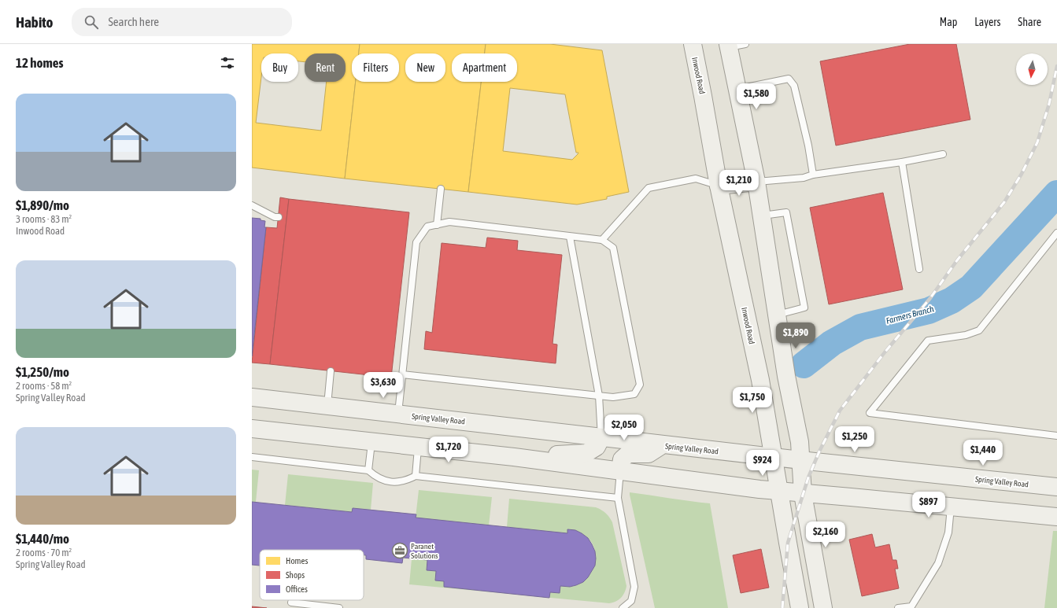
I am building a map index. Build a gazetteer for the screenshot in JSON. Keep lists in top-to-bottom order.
{
  "streets": {
    "main road": ["Inwood Road", "Spring Valley Road"]
  },
  "crossings": [
    ["Inwood Road", "Spring Valley Road"]
  ],
  "water": ["Farmers Branch"],
  "places": {
    "office": ["Paranet Solutions"]
  },
  "legend": ["Homes", "Shops", "Offices"],
  "north": "bottom",
  "page": {
    "header": "Habito",
    "search": "Search here",
    "nav": ["Map", "Layers", "Share"],
    "heading": "12 homes",
    "chip": [
      "Buy",
      "Rent",
      "Filters",
      "New",
      "Apartment"
    ],
    "list": [
      {
        "name": "$1,890/mo",
        "note": "3 rooms · 83 m² · Inwood Road"
      },
      {
        "name": "$1,250/mo",
        "note": "2 rooms · 58 m² · Spring Valley Road"
      },
      {
        "name": "$1,440/mo",
        "note": "2 rooms · 70 m² · Spring Valley Road"
      }
    ],
    "price": [
      "$1,580",
      "$1,210",
      "$1,890",
      "$3,630",
      "$1,750",
      "$2,050",
      "$1,250",
      "$1,720",
      "$1,440",
      "$924",
      "$897",
      "$2,160"
    ]
  }
}
